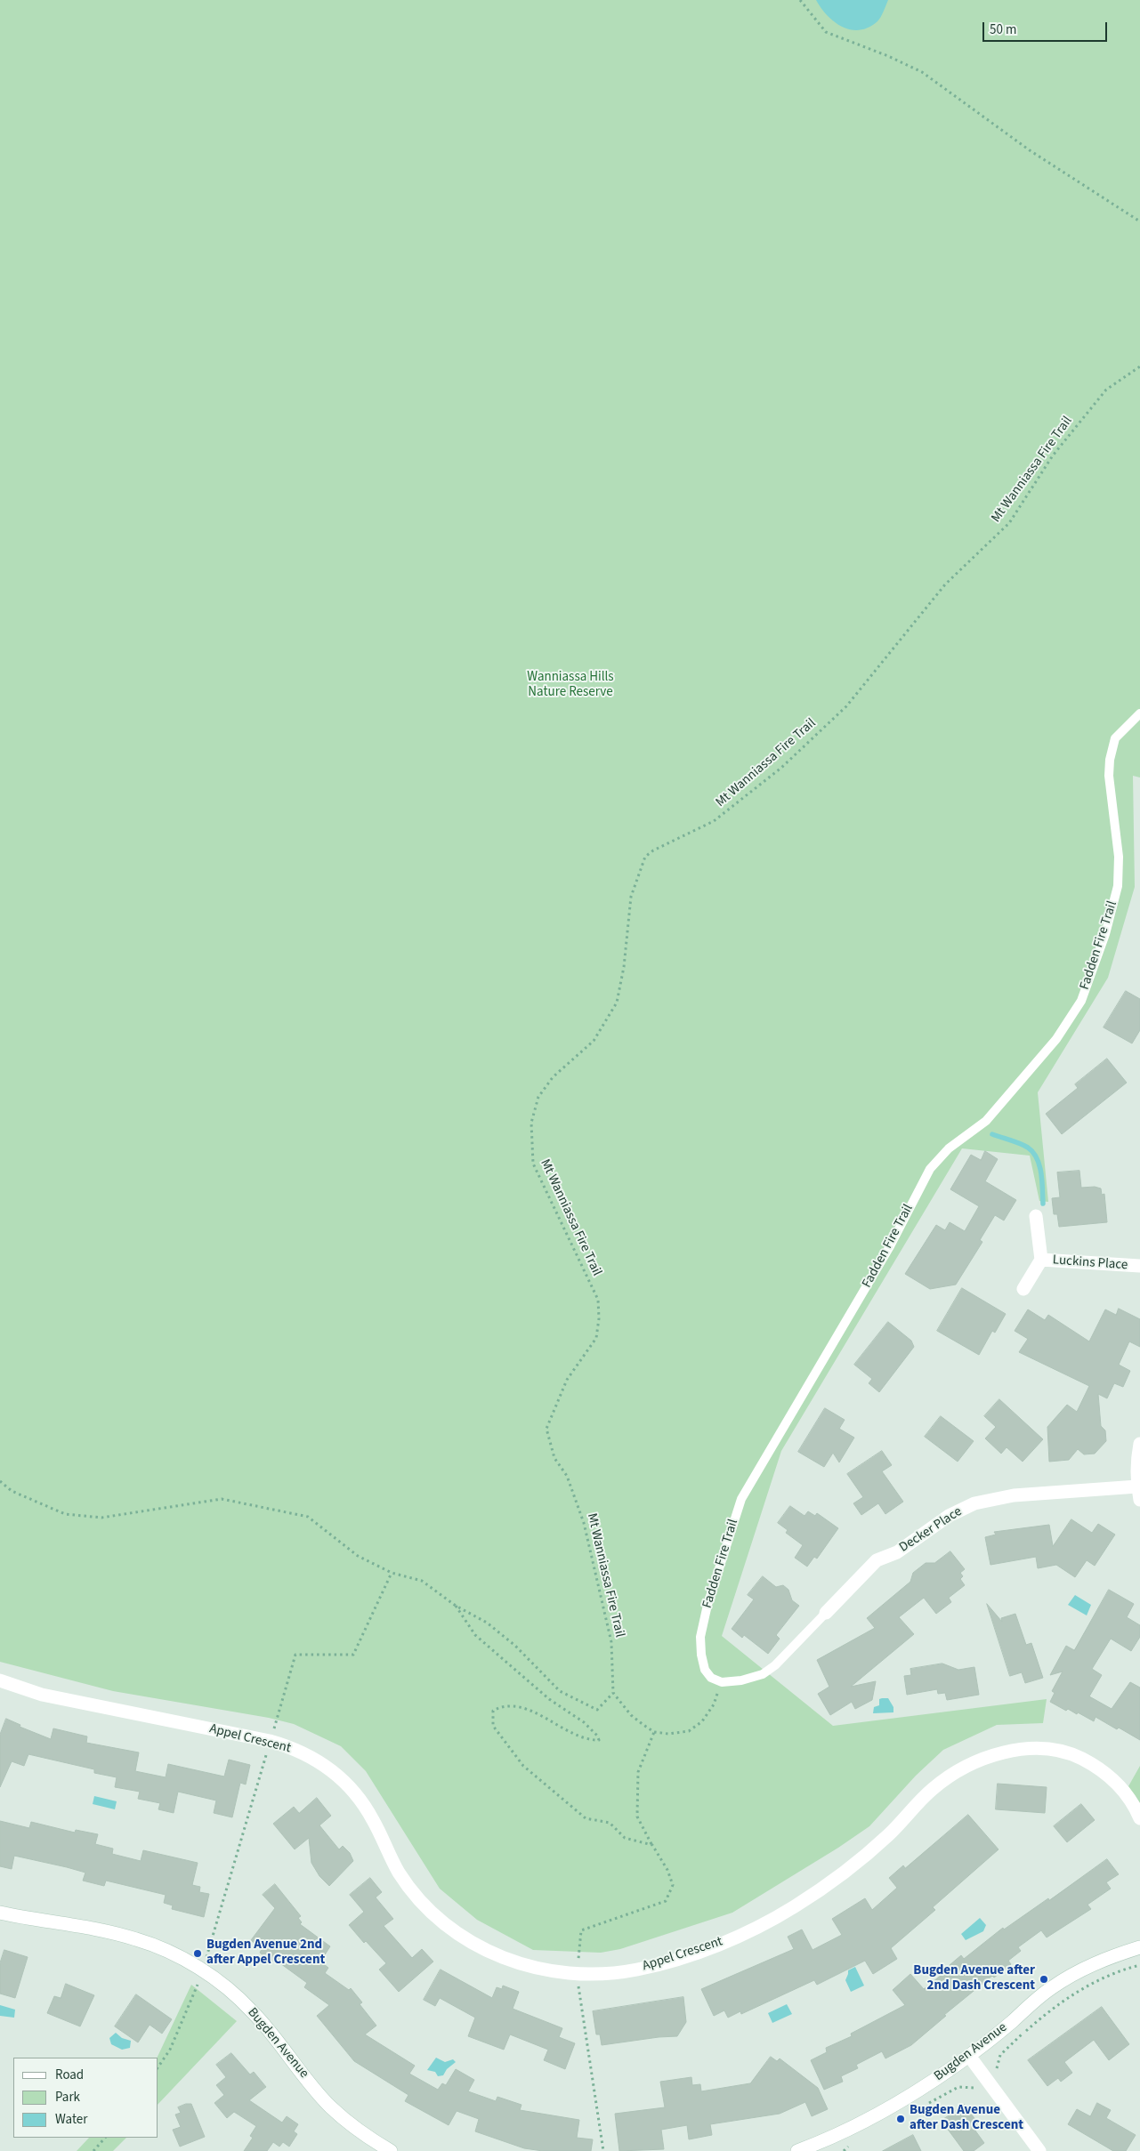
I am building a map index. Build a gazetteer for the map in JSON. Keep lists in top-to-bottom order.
{
  "streets": {
    "street": [
      "Luckins Place",
      "Decker Place",
      "Appel Crescent",
      "Bugden Avenue"
    ],
    "lane": ["Fadden Fire Trail"],
    "path": ["Mt Wanniassa Fire Trail"]
  },
  "parks": ["Wanniassa Hills Nature Reserve"],
  "places": ["Bugden Avenue 2nd after Appel Crescent", "Bugden Avenue after 2nd Dash Crescent", "Bugden Avenue after Dash Crescent"],
  "legend": ["Road", "Park", "Water"],
  "scale_bar": "50 m"
}
